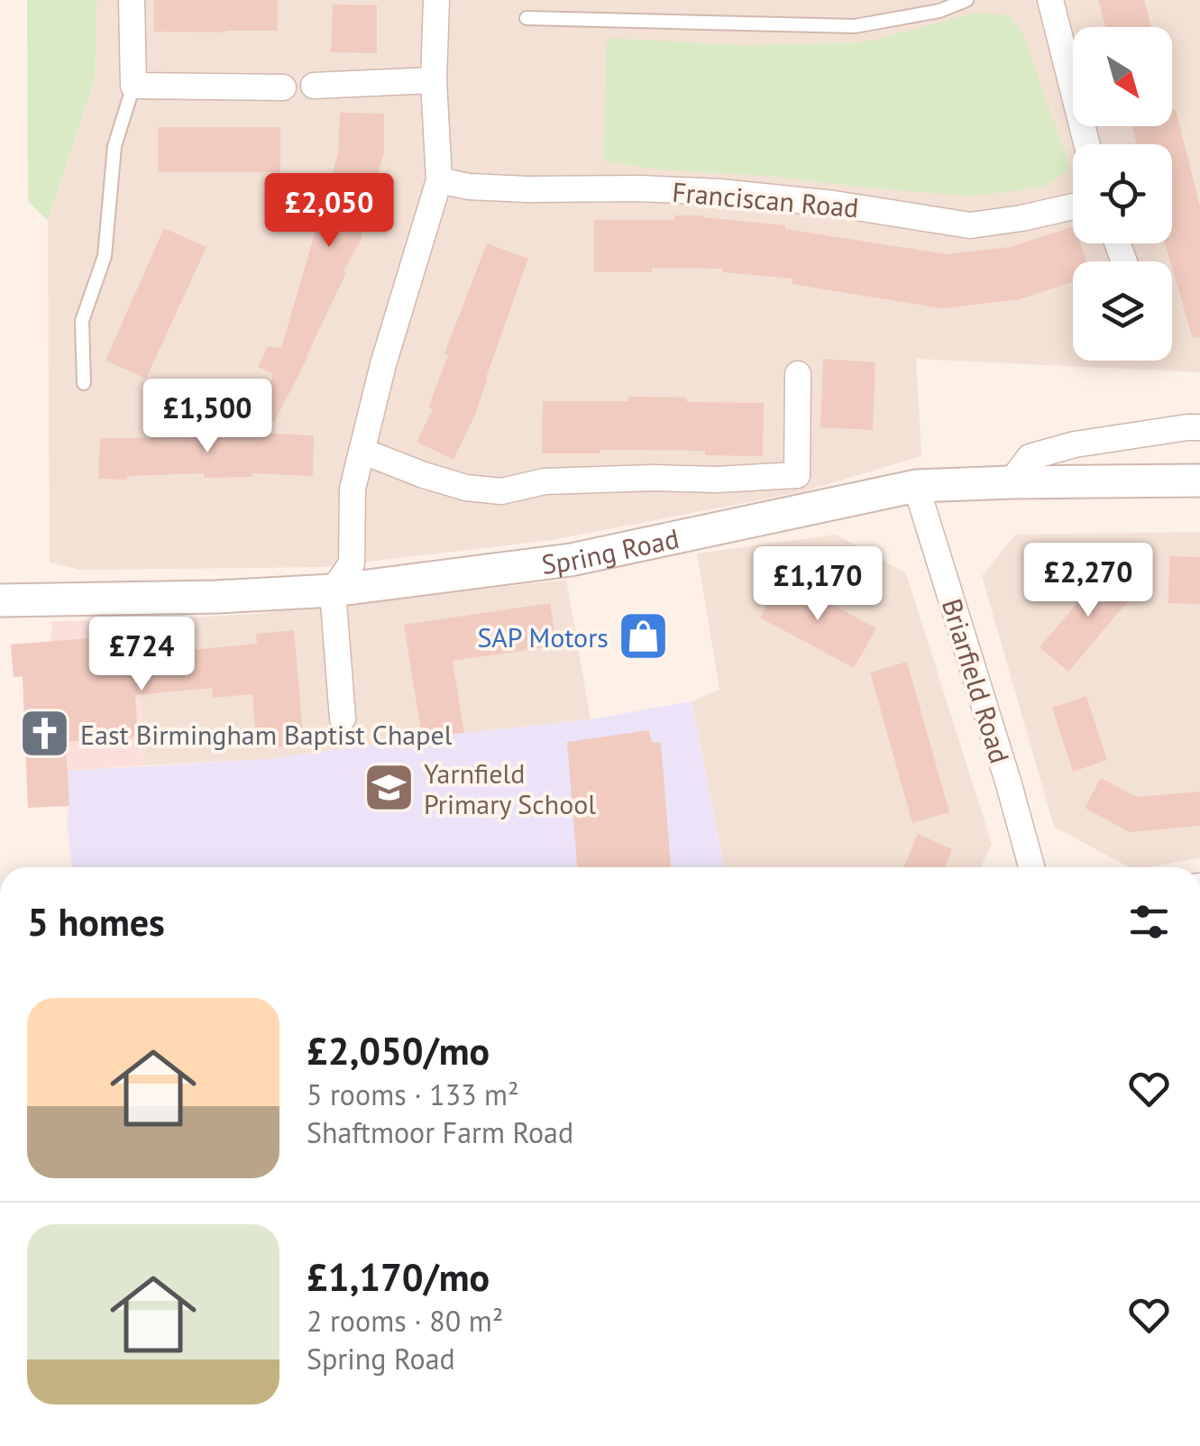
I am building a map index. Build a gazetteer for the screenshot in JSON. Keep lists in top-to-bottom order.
{
  "streets": {
    "street": ["Franciscan Road", "Spring Road", "Briarfield Road"]
  },
  "crossings": [
    ["Spring Road", "Briarfield Road"]
  ],
  "places": {
    "shop": ["SAP Motors"],
    "church": ["East Birmingham Baptist Chapel"],
    "school or university": ["Yarnfield Primary School"]
  },
  "north": "bottom right",
  "page": {
    "price": [
      "£2,050",
      "£1,500",
      "£2,270",
      "£1,170",
      "£724"
    ],
    "heading": "5 homes",
    "list": [
      {
        "name": "£2,050/mo",
        "note": "5 rooms · 133 m² · Shaftmoor Farm Road"
      },
      {
        "name": "£1,170/mo",
        "note": "2 rooms · 80 m² · Spring Road"
      }
    ]
  }
}
